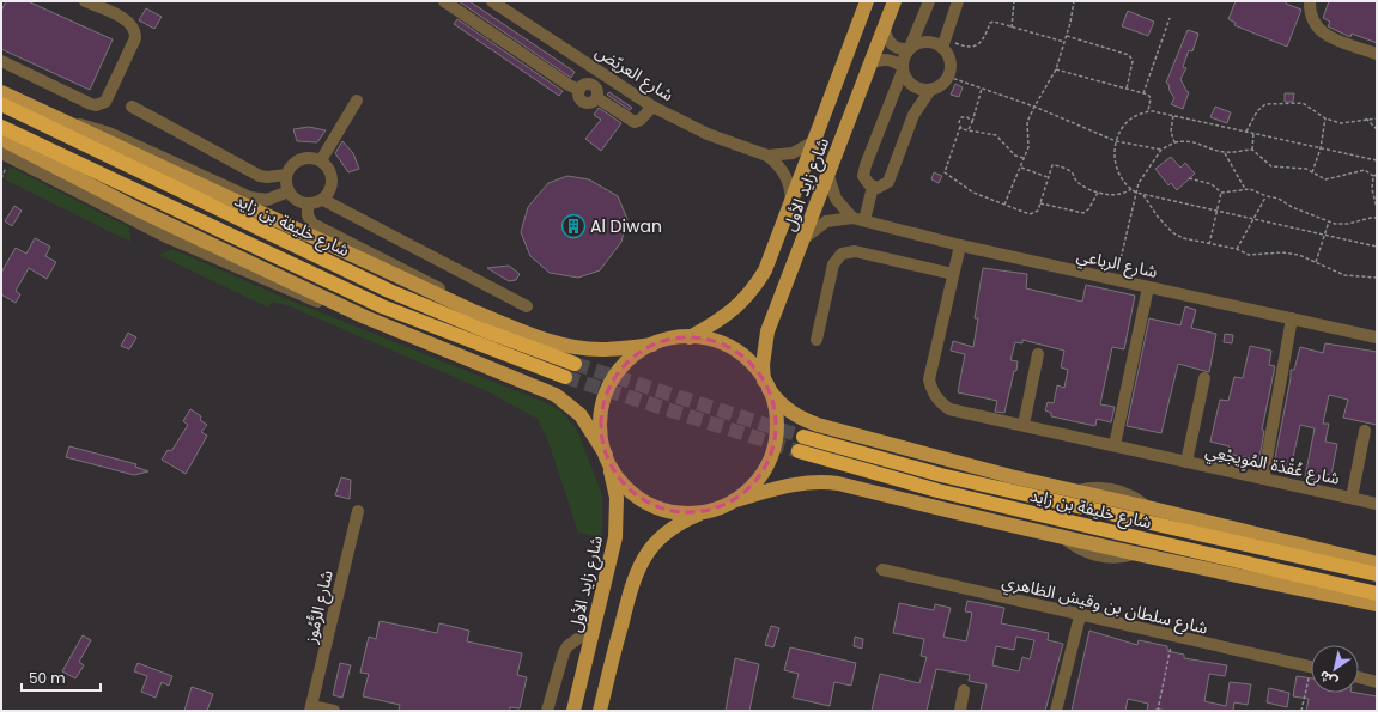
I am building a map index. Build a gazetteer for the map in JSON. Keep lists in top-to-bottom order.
{
  "streets": {
    "highway": ["شارع خليفة بن زايد"],
    "main road": ["شارع زايد الأول"],
    "street": [
      "شارع العريّض",
      "شارع الرباعي",
      "شارع عُقْدَة المُوِيجْعِي",
      "شارع سلطان بن وقيش الظاهري",
      "شارع الرُّمُوز"
    ]
  },
  "crossings": [
    ["شارع العريّض", "شارع زايد الأول"],
    ["شارع زايد الأول", "شارع الرباعي"],
    ["شارع الرباعي", "شارع عُقْدَة المُوِيجْعِي"]
  ],
  "places": {
    "building": ["Al Diwan"]
  },
  "scale_bar": "50 m",
  "north": "bottom left"
}
